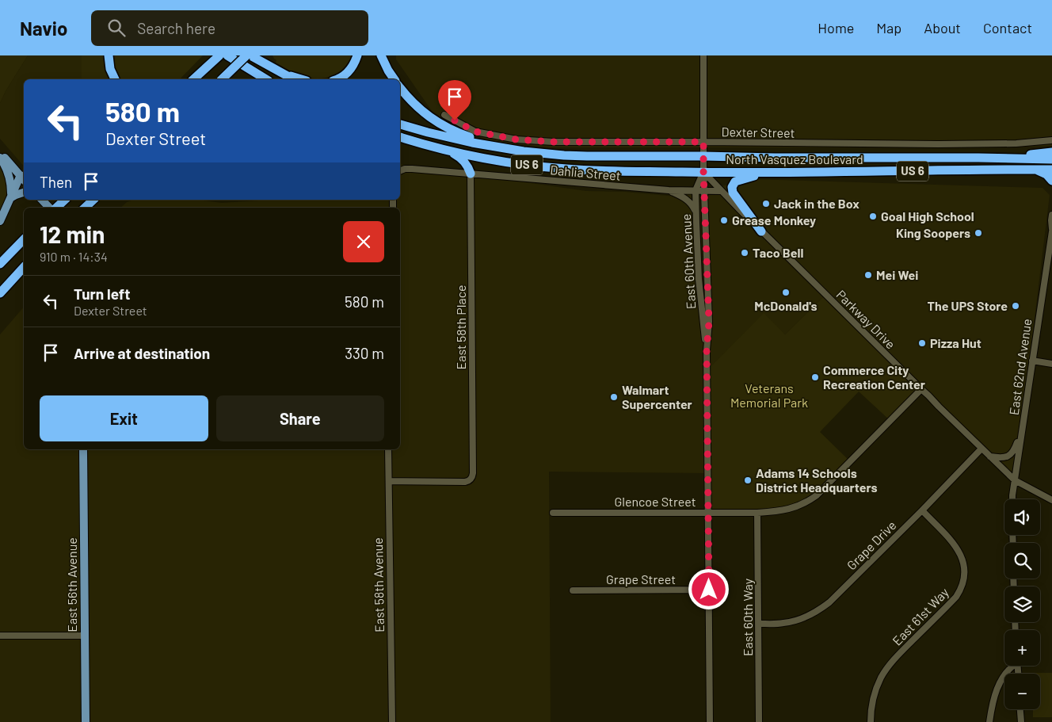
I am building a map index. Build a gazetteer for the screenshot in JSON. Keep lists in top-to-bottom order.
{
  "streets": {
    "highway": ["North Vasquez Boulevard", "US 6"],
    "main road": ["East 56th Avenue"],
    "street": [
      "Dexter Street",
      "Dahlia Street",
      "East 60th Avenue",
      "Parkway Drive",
      "East 58th Place",
      "East 62nd Avenue",
      "Glencoe Street",
      "Grape Drive",
      "Grape Street",
      "East 58th Avenue",
      "East 61st Way",
      "East 60th Way"
    ]
  },
  "crossings": [
    ["Dexter Street", "East 60th Avenue"],
    ["North Vasquez Boulevard", "East 60th Avenue"],
    ["North Vasquez Boulevard", "Parkway Drive"],
    ["Dahlia Street", "East 60th Avenue"],
    ["Dahlia Street", "Parkway Drive"],
    ["Dahlia Street", "East 58th Place"],
    ["East 60th Avenue", "Parkway Drive"],
    ["East 60th Avenue", "Glencoe Street"],
    ["East 60th Avenue", "Grape Street"],
    ["Parkway Drive", "East 62nd Avenue"],
    ["Parkway Drive", "Glencoe Street"],
    ["Parkway Drive", "Grape Drive"],
    ["East 58th Place", "East 58th Avenue"],
    ["Glencoe Street", "East 60th Way"],
    ["Grape Drive", "East 61st Way"],
    ["Grape Drive", "East 60th Way"]
  ],
  "parks": ["Veterans Memorial Park"],
  "places": [
    "Jack in the Box",
    "Goal High School",
    "Grease Monkey",
    "King Soopers",
    "Taco Bell",
    "Mei Wei",
    "McDonald's",
    "The UPS Store",
    "Pizza Hut",
    "Commerce City Recreation Center",
    "Walmart Supercenter",
    "Adams 14 Schools District Headquarters"
  ],
  "page": {
    "header": "Navio",
    "search": "Search here",
    "nav": [
      "Home",
      "Map",
      "About",
      "Contact"
    ],
    "turn": ["580 m", "Dexter Street"],
    "then": "Then",
    "heading": ["12 min", "910 m · 14:34"],
    "list": [
      {
        "name": "Turn left",
        "note": "Dexter Street",
        "value": "580 m"
      },
      {
        "name": "Arrive at destination",
        "value": "330 m"
      }
    ],
    "buttons": ["Exit", "Share"],
    "map_buttons": ["+", "−"]
  }
}
